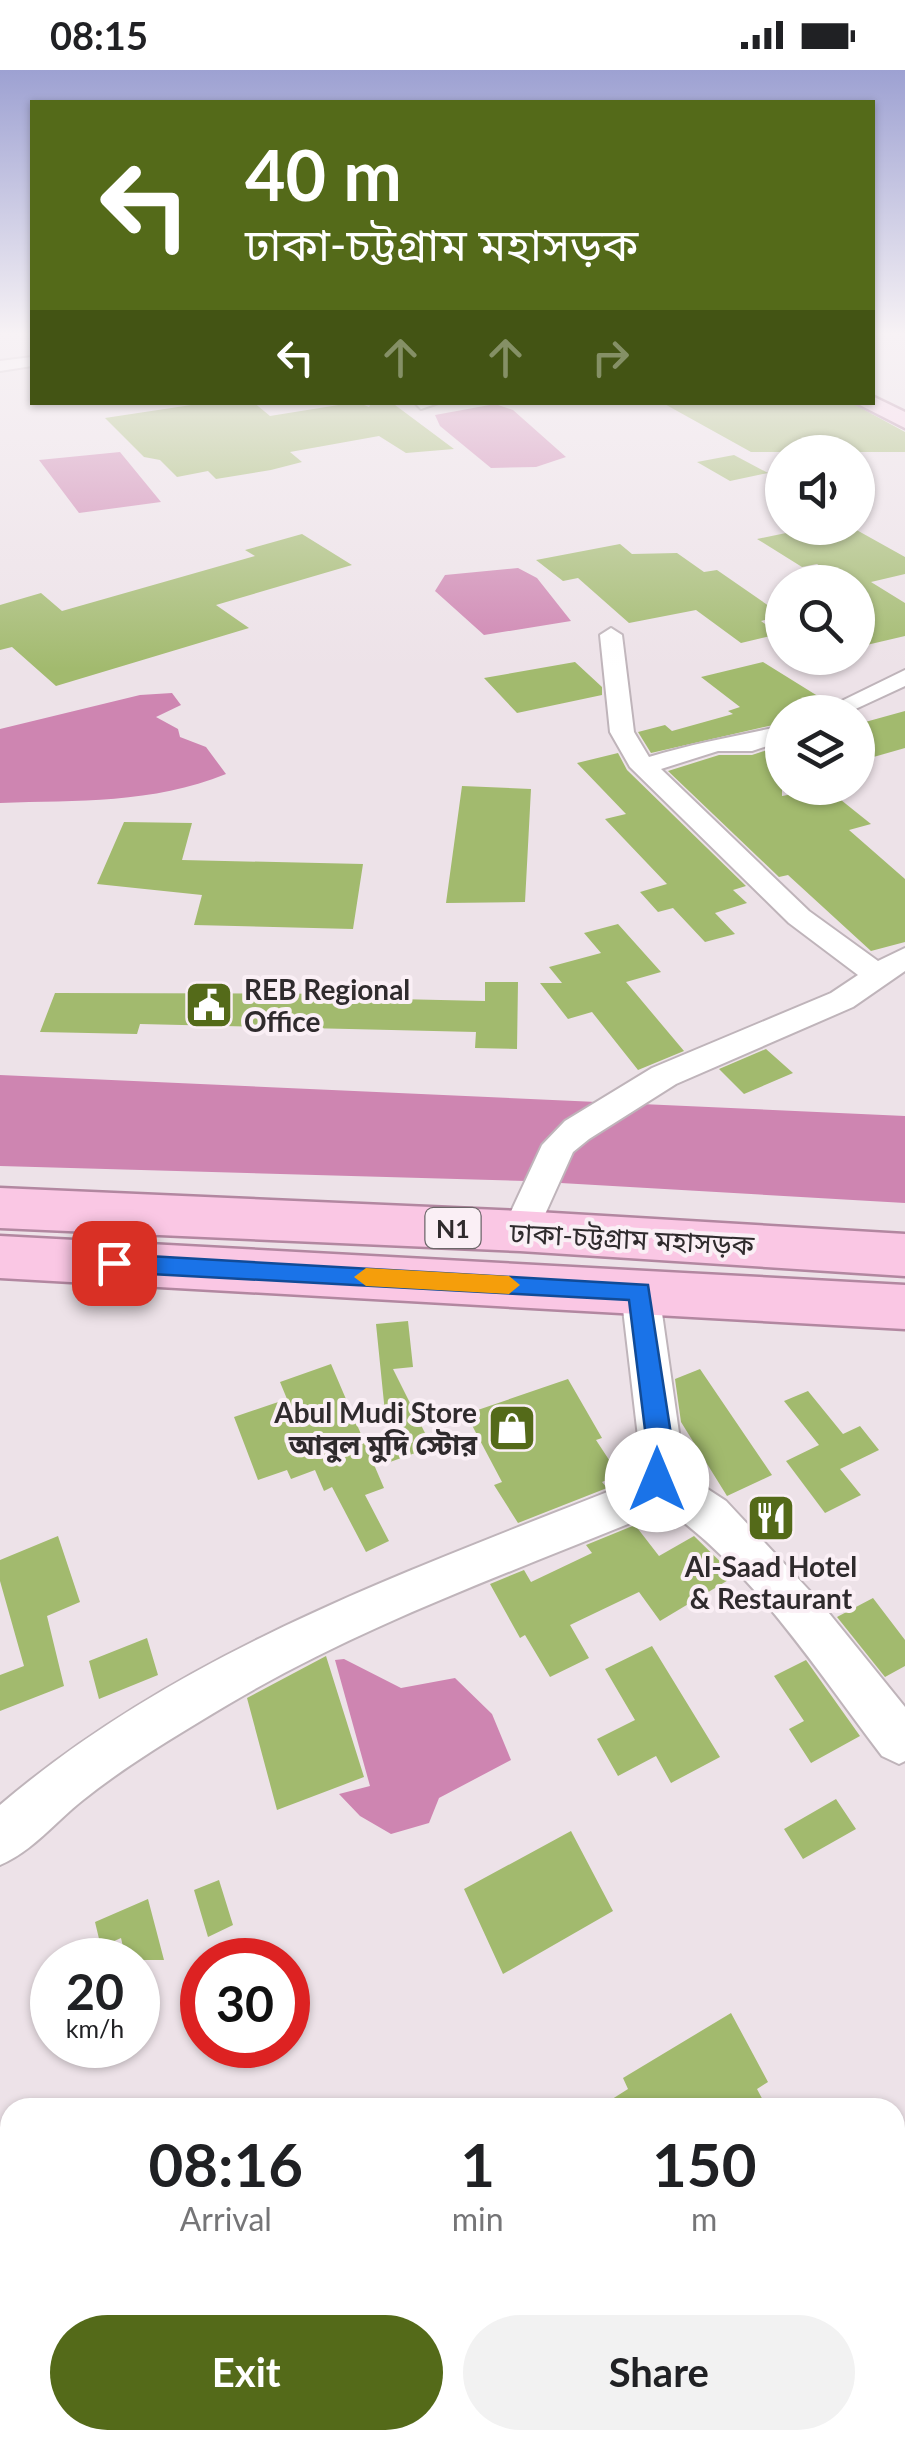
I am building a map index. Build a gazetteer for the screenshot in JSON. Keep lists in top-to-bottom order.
{
  "streets": {
    "highway": ["N1", "ঢাকা-চট্টগ্রাম মহাসড়ক"]
  },
  "places": {
    "public building": ["REB Regional Office"],
    "shop": ["Abul Mudi Store আবুল মুদি স্টোর"],
    "restaurant": ["Al-Saad Hotel & Restaurant"]
  },
  "page": {
    "status": "08:15",
    "turn": ["40 m", "ঢাকা-চট্টগ্রাম মহাসড়ক"],
    "speed": "20 km/h",
    "limit": "30",
    "eta": [
      "08:16",
      "Arrival",
      "1",
      "min",
      "150",
      "m"
    ],
    "buttons": ["Exit", "Share"]
  }
}
